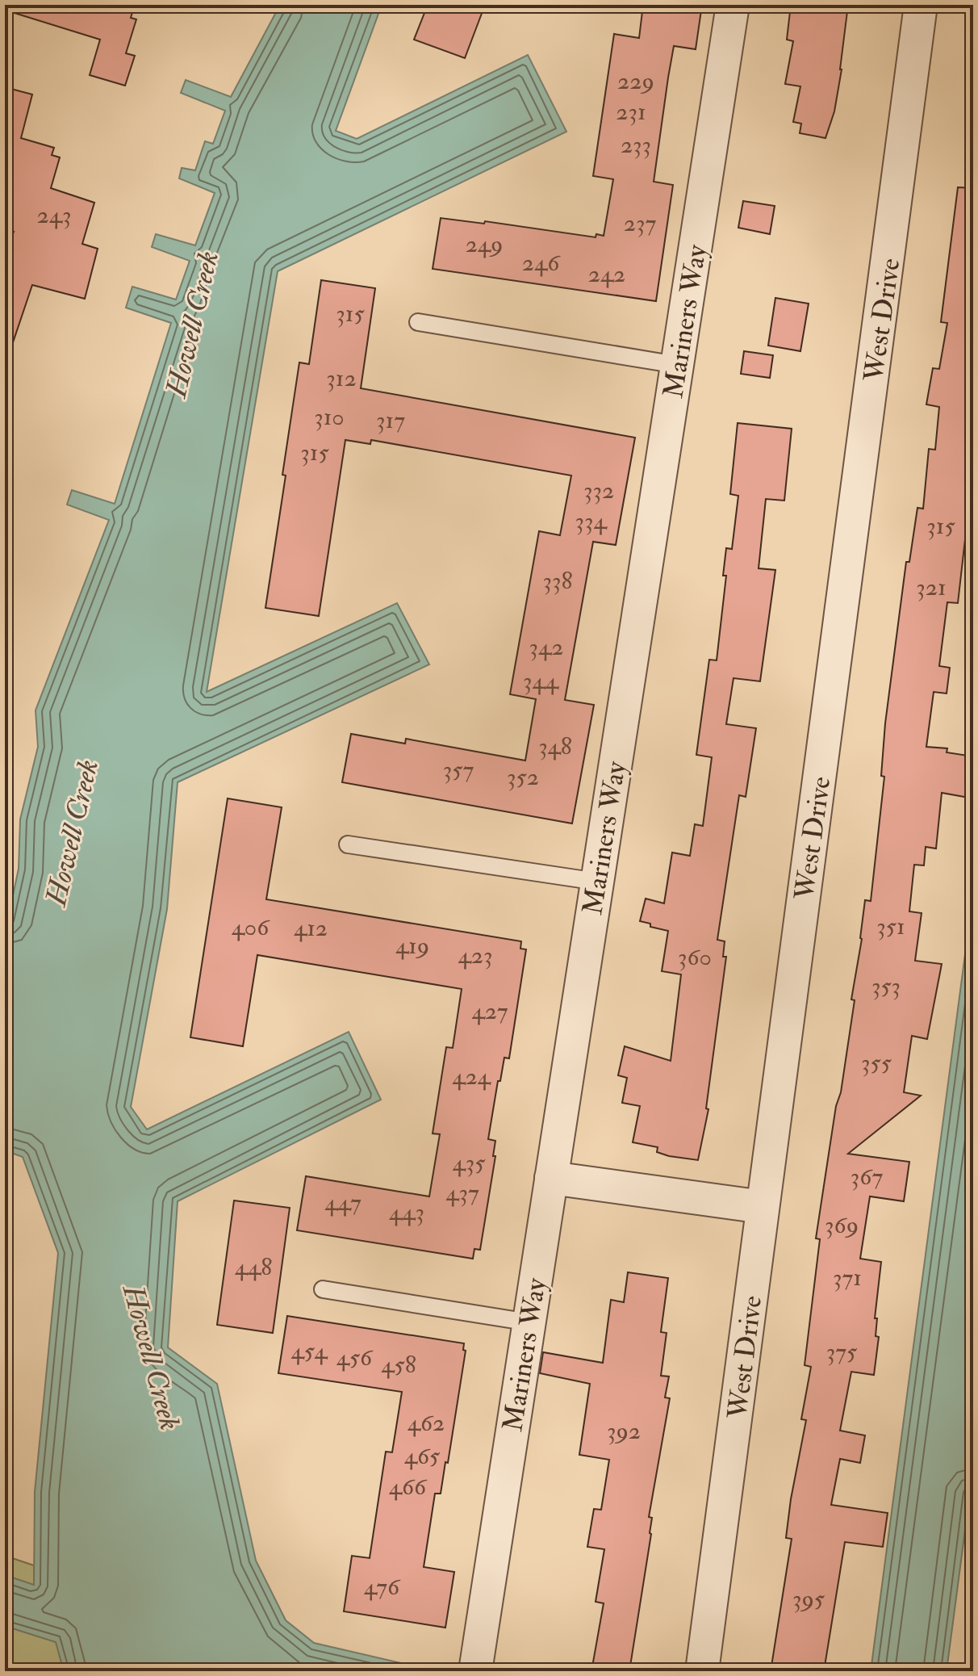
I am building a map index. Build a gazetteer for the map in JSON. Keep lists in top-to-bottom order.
{
  "streets": {
    "street": ["West Drive", "Mariners Way"]
  },
  "water": ["Howell Creek"],
  "house_numbers": [
    "229",
    "231",
    "233",
    "243",
    "237",
    "249",
    "246",
    "242",
    "315",
    "312",
    "310",
    "317",
    "315",
    "332",
    "334",
    "315",
    "338",
    "321",
    "342",
    "344",
    "348",
    "357",
    "352",
    "351",
    "406",
    "412",
    "419",
    "423",
    "360",
    "353",
    "427",
    "355",
    "424",
    "435",
    "367",
    "437",
    "447",
    "443",
    "369",
    "448",
    "371",
    "454",
    "375",
    "456",
    "458",
    "462",
    "392",
    "465",
    "466",
    "476",
    "395"
  ]
}
